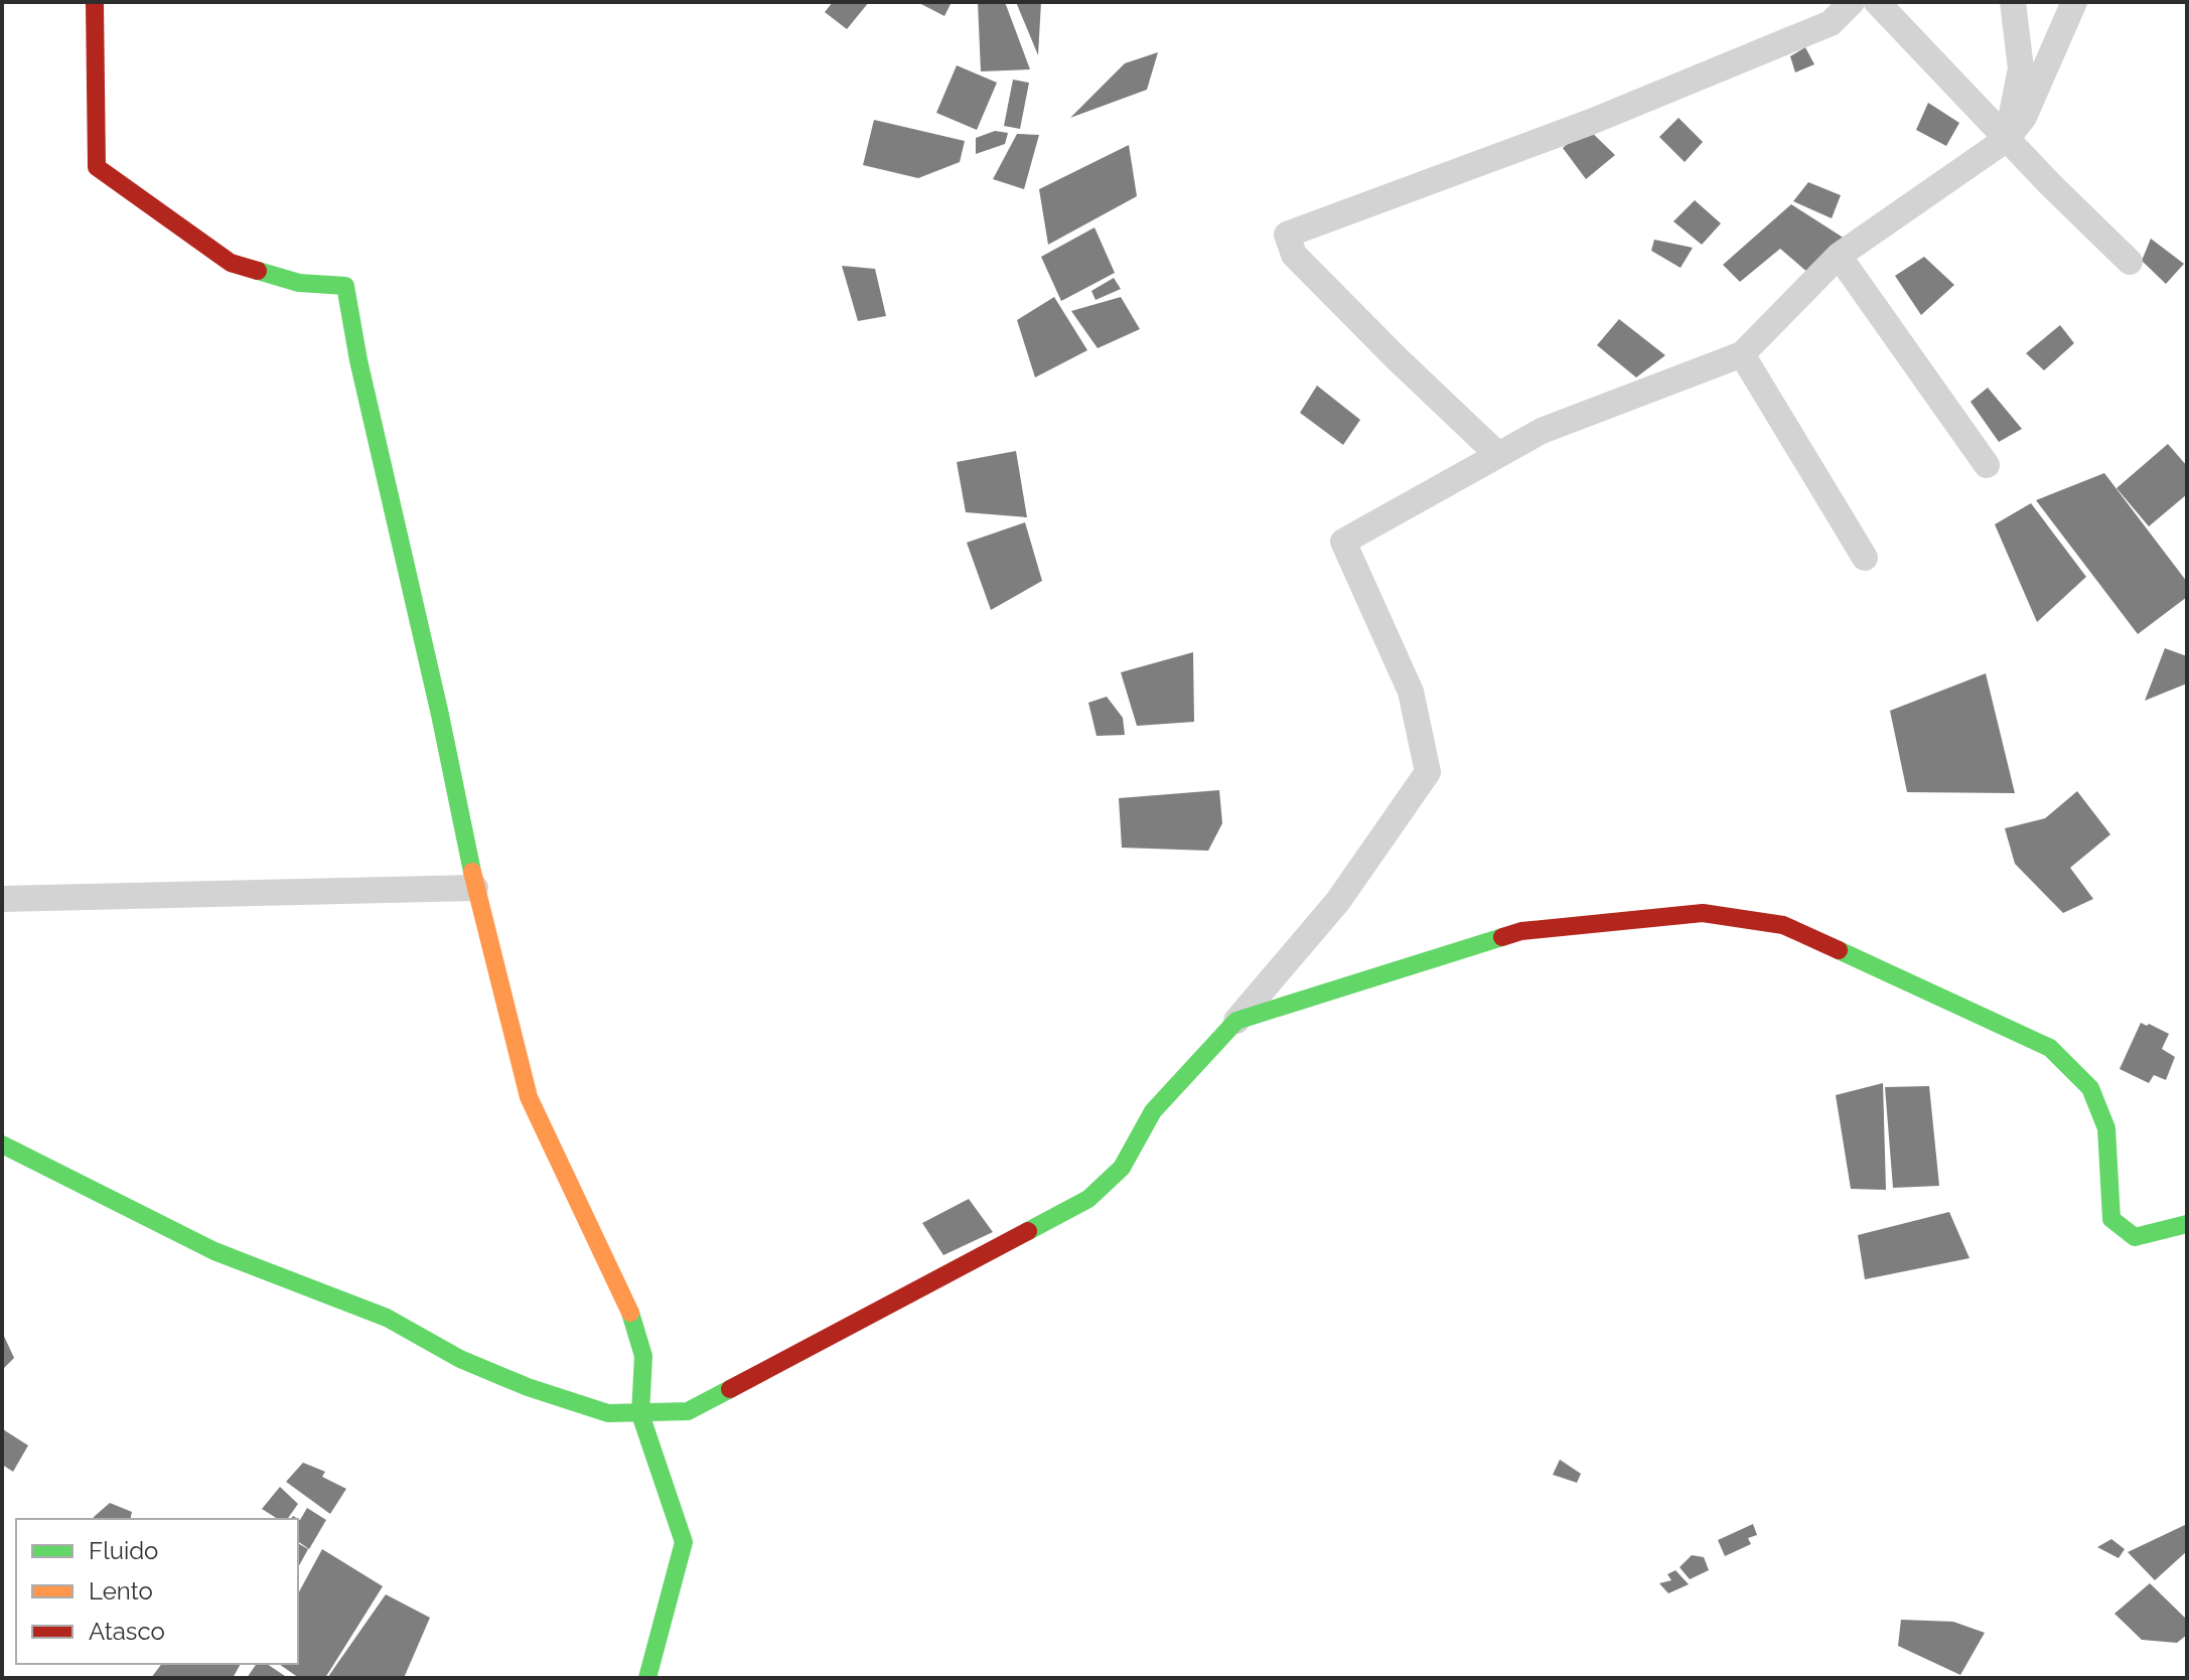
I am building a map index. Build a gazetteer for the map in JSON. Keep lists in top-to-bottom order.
{
  "legend": ["Fluido", "Lento", "Atasco"]
}
